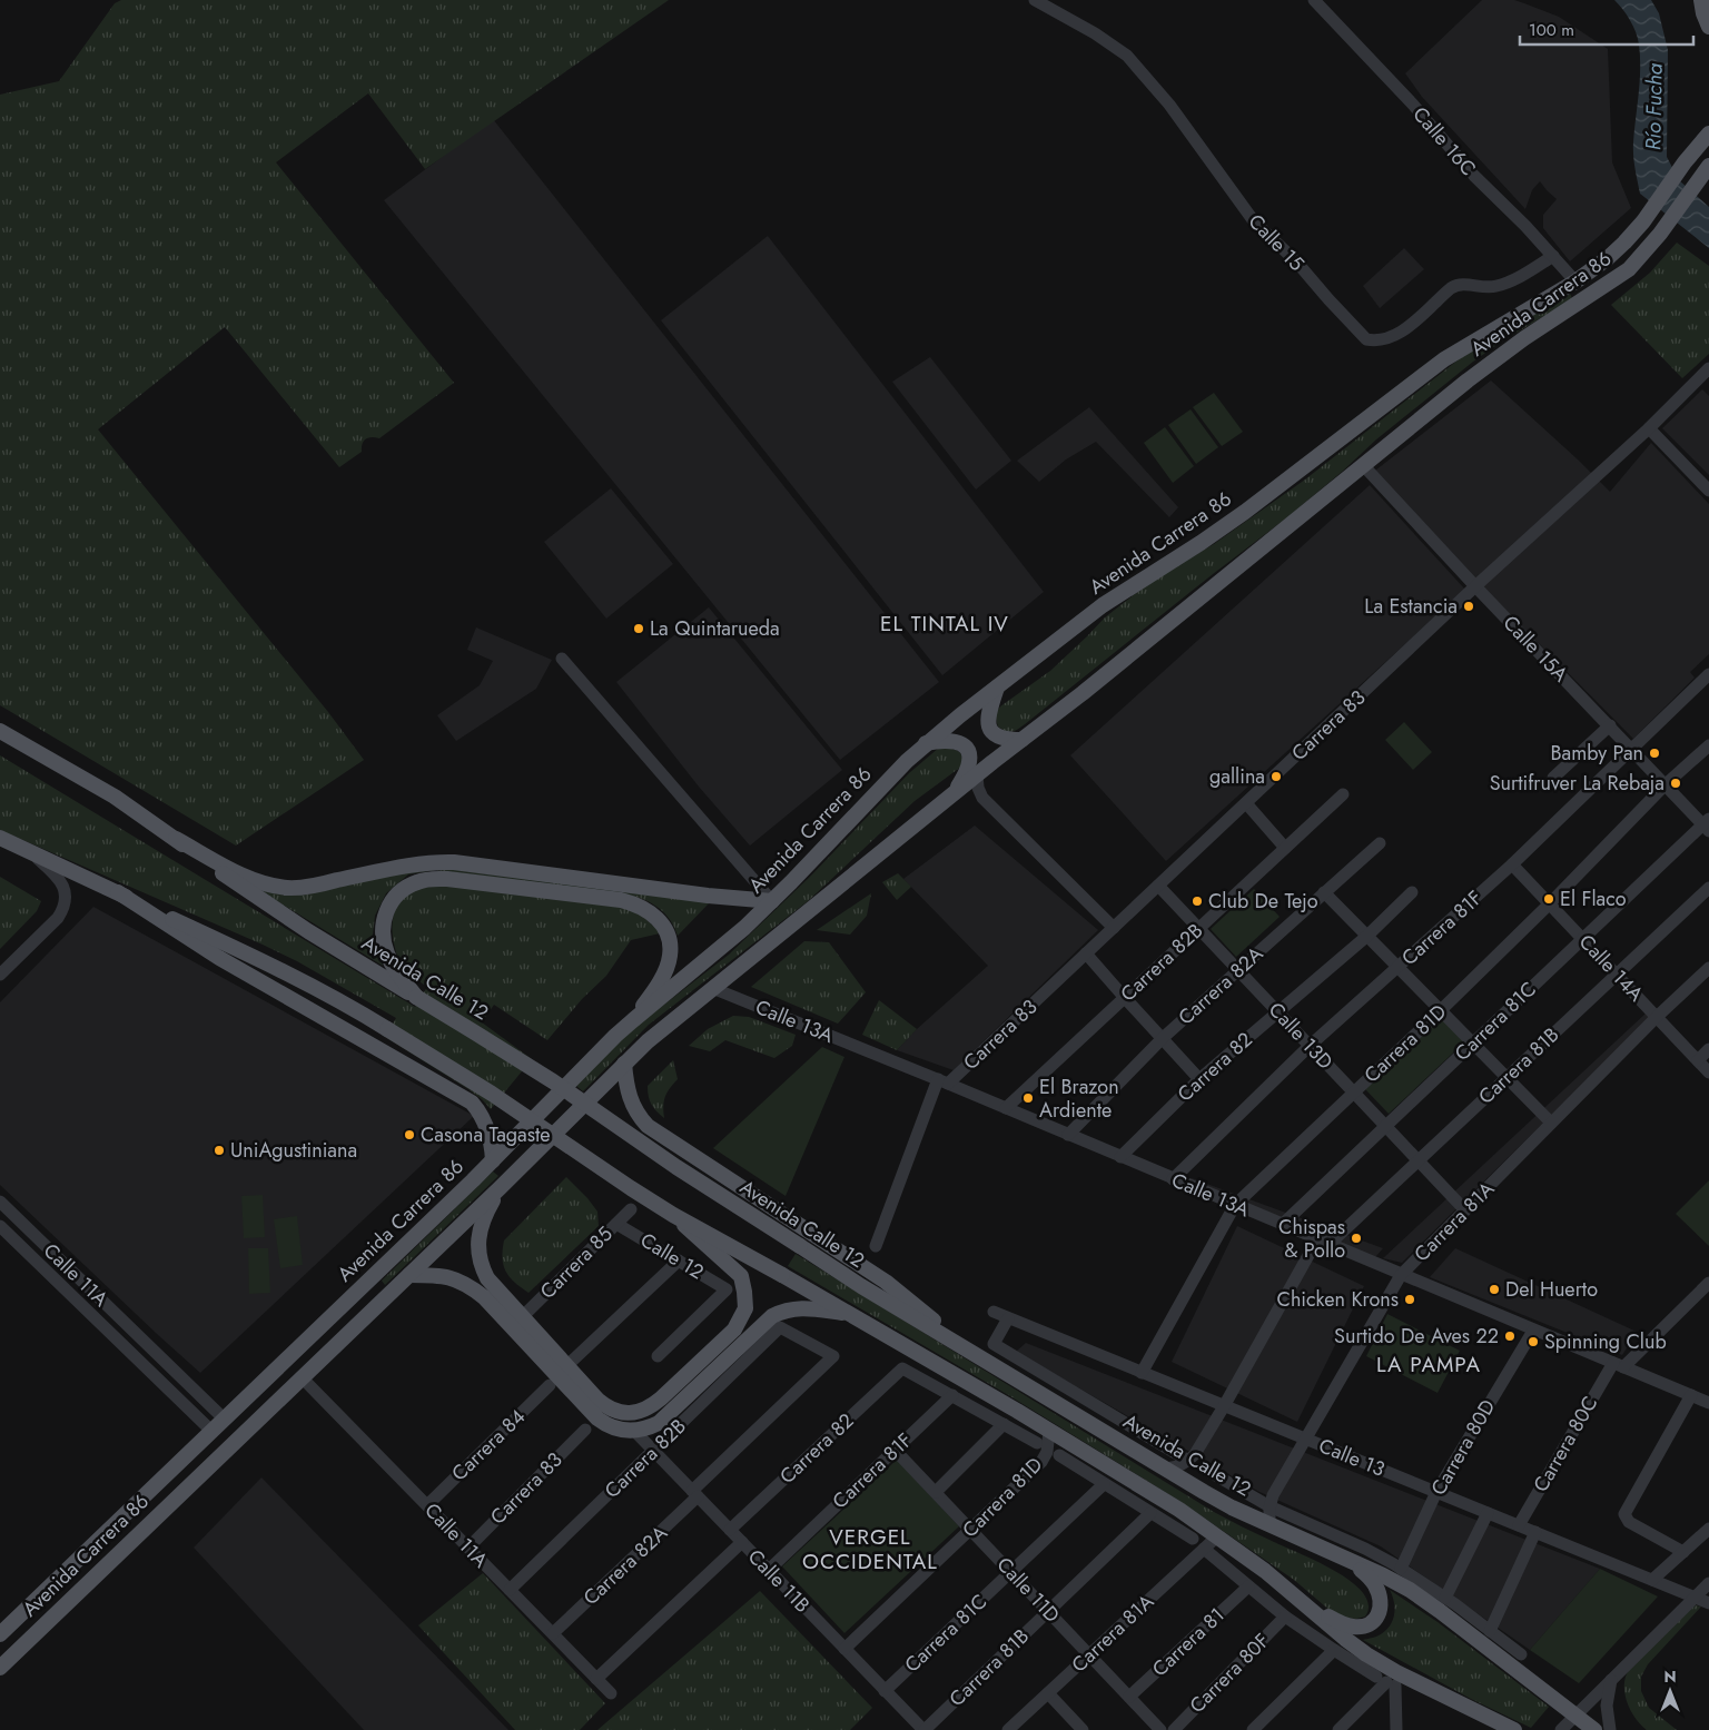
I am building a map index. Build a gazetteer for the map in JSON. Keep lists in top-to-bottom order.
{
  "streets": {
    "main road": ["Avenida Carrera 86", "Avenida Calle 12"],
    "street": [
      "Calle 16C",
      "Calle 15",
      "Calle 15A",
      "Carrera 83",
      "Carrera 81F",
      "Carrera 82B",
      "Calle 14A",
      "Carrera 82A",
      "Calle 13A",
      "Carrera 81C",
      "Calle 13D",
      "Carrera 81D",
      "Carrera 81B",
      "Carrera 82",
      "Carrera 81A",
      "Calle 12",
      "Carrera 85",
      "Calle 11A",
      "Carrera 80C",
      "Carrera 84",
      "Carrera 80D",
      "Calle 13",
      "Calle 11B",
      "Calle 11D",
      "Carrera 81",
      "Carrera 80F"
    ]
  },
  "crossings": [
    ["Calle 16C", "Calle 15"],
    ["Calle 16C", "Avenida Carrera 86"],
    ["Avenida Carrera 86", "Calle 15A"],
    ["Avenida Carrera 86", "Calle 13A"],
    ["Avenida Carrera 86", "Calle 11A"],
    ["Calle 15A", "Carrera 83"],
    ["Calle 15A", "Carrera 81F"],
    ["Calle 15A", "Carrera 81C"],
    ["Calle 15A", "Carrera 81D"],
    ["Carrera 83", "Calle 13A"],
    ["Carrera 83", "Calle 13D"],
    ["Carrera 83", "Calle 11A"],
    ["Carrera 81F", "Calle 14A"],
    ["Carrera 81F", "Calle 13A"],
    ["Carrera 81F", "Calle 13D"],
    ["Carrera 81F", "Carrera 82"],
    ["Carrera 81F", "Calle 11B"],
    ["Carrera 81F", "Calle 11D"],
    ["Carrera 82B", "Carrera 82A"],
    ["Carrera 82B", "Calle 13A"],
    ["Carrera 82B", "Calle 13D"],
    ["Carrera 82B", "Calle 11A"],
    ["Carrera 82B", "Calle 11B"],
    ["Calle 14A", "Carrera 81C"],
    ["Calle 14A", "Carrera 81D"],
    ["Calle 14A", "Carrera 81B"],
    ["Calle 14A", "Carrera 81A"],
    ["Avenida Calle 12", "Carrera 81A"],
    ["Carrera 82A", "Calle 13A"],
    ["Carrera 82A", "Calle 13D"],
    ["Carrera 82A", "Calle 11A"],
    ["Carrera 82A", "Calle 11B"],
    ["Calle 13A", "Carrera 81C"],
    ["Calle 13A", "Carrera 81D"],
    ["Calle 13A", "Carrera 81B"],
    ["Calle 13A", "Carrera 82"],
    ["Calle 13A", "Carrera 81A"],
    ["Calle 13A", "Carrera 80C"],
    ["Calle 13A", "Carrera 80D"],
    ["Carrera 81C", "Calle 13D"],
    ["Carrera 81C", "Calle 11B"],
    ["Carrera 81C", "Calle 11D"],
    ["Calle 13D", "Carrera 81D"],
    ["Calle 13D", "Carrera 81B"],
    ["Calle 13D", "Carrera 82"],
    ["Calle 13D", "Carrera 81A"],
    ["Carrera 81D", "Calle 13"],
    ["Carrera 81D", "Calle 11B"],
    ["Carrera 81D", "Calle 11D"],
    ["Carrera 81B", "Calle 13"],
    ["Carrera 81B", "Calle 11B"],
    ["Carrera 81B", "Calle 11D"],
    ["Carrera 82", "Calle 11B"],
    ["Carrera 81A", "Calle 13"],
    ["Carrera 81A", "Calle 11D"],
    ["Calle 12", "Carrera 85"],
    ["Calle 11A", "Carrera 84"],
    ["Carrera 80C", "Calle 13"],
    ["Carrera 80D", "Calle 13"],
    ["Calle 11D", "Carrera 81"]
  ],
  "districts": ["EL TINTAL IV", "LA PAMPA", "VERGEL OCCIDENTAL"],
  "water": ["Río Fucha"],
  "places": [
    "La Estancia",
    "La Quintarueda",
    "Bamby Pan",
    "gallina",
    "Surtifruver La Rebaja",
    "El Flaco",
    "Club De Tejo",
    "El Brazon Ardiente",
    "Casona Tagaste",
    "UniAgustiniana",
    "Chispas & Pollo",
    "Del Huerto",
    "Chicken Krons",
    "Surtido De Aves 22",
    "Spinning Club"
  ],
  "scale_bar": "100 m",
  "north": "top"
}
